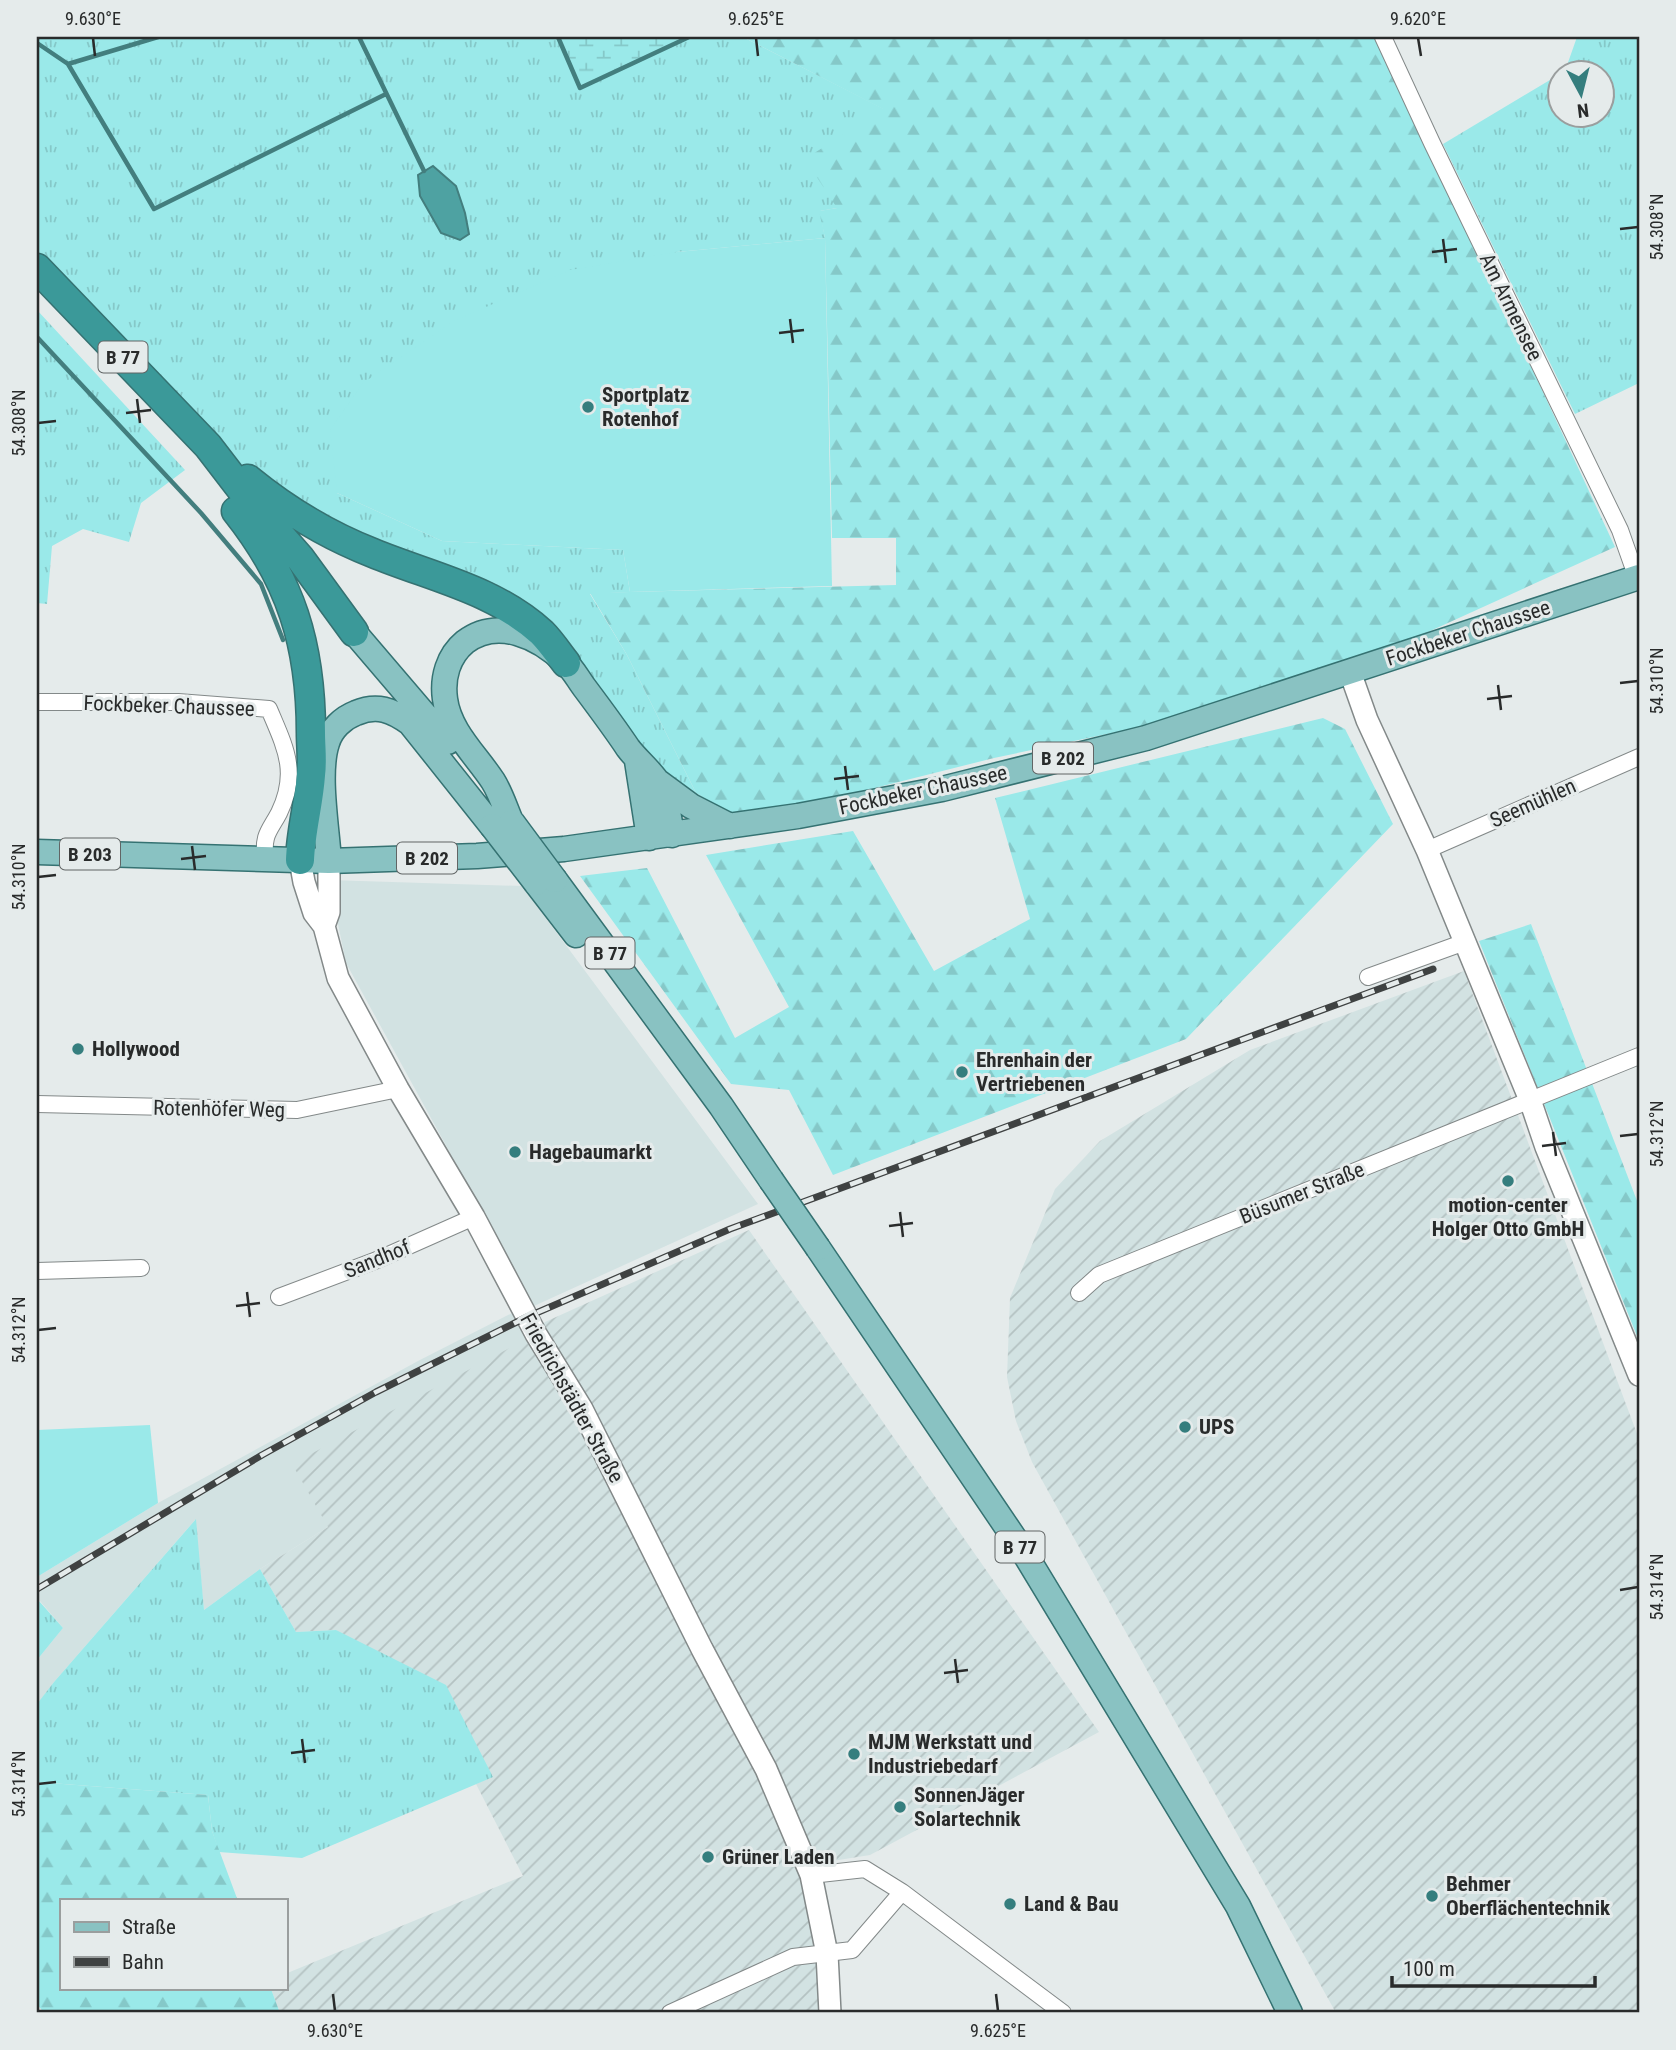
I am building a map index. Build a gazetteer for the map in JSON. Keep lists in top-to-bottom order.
{
  "streets": {
    "highway": ["B 77"],
    "main road": ["Fockbeker Chaussee", "B 202", "B 203"],
    "street": [
      "Am Armensee",
      "Seemühlen",
      "Rotenhöfer Weg",
      "Büsumer Straße",
      "Sandhof",
      "Friedrichstädter Straße"
    ]
  },
  "crossings": [
    ["Am Armensee", "Fockbeker Chaussee"],
    ["Fockbeker Chaussee", "Friedrichstädter Straße"],
    ["Rotenhöfer Weg", "Friedrichstädter Straße"],
    ["Sandhof", "Friedrichstädter Straße"]
  ],
  "places": [
    "Sportplatz Rotenhof",
    "Hollywood",
    "Ehrenhain der Vertriebenen",
    "Hagebaumarkt",
    "motion-center Holger Otto GmbH",
    "UPS",
    "MJM Werkstatt und Industriebedarf",
    "SonnenJäger Solartechnik",
    "Grüner Laden",
    "Behmer Oberflächentechnik",
    "Land & Bau"
  ],
  "legend": ["Straße", "Bahn"],
  "scale_bar": "100 m",
  "north": "bottom",
  "coordinates": [
    "9.630°E",
    "9.625°E",
    "9.620°E",
    "54.308°N",
    "54.310°N",
    "54.312°N",
    "54.314°N"
  ]
}
